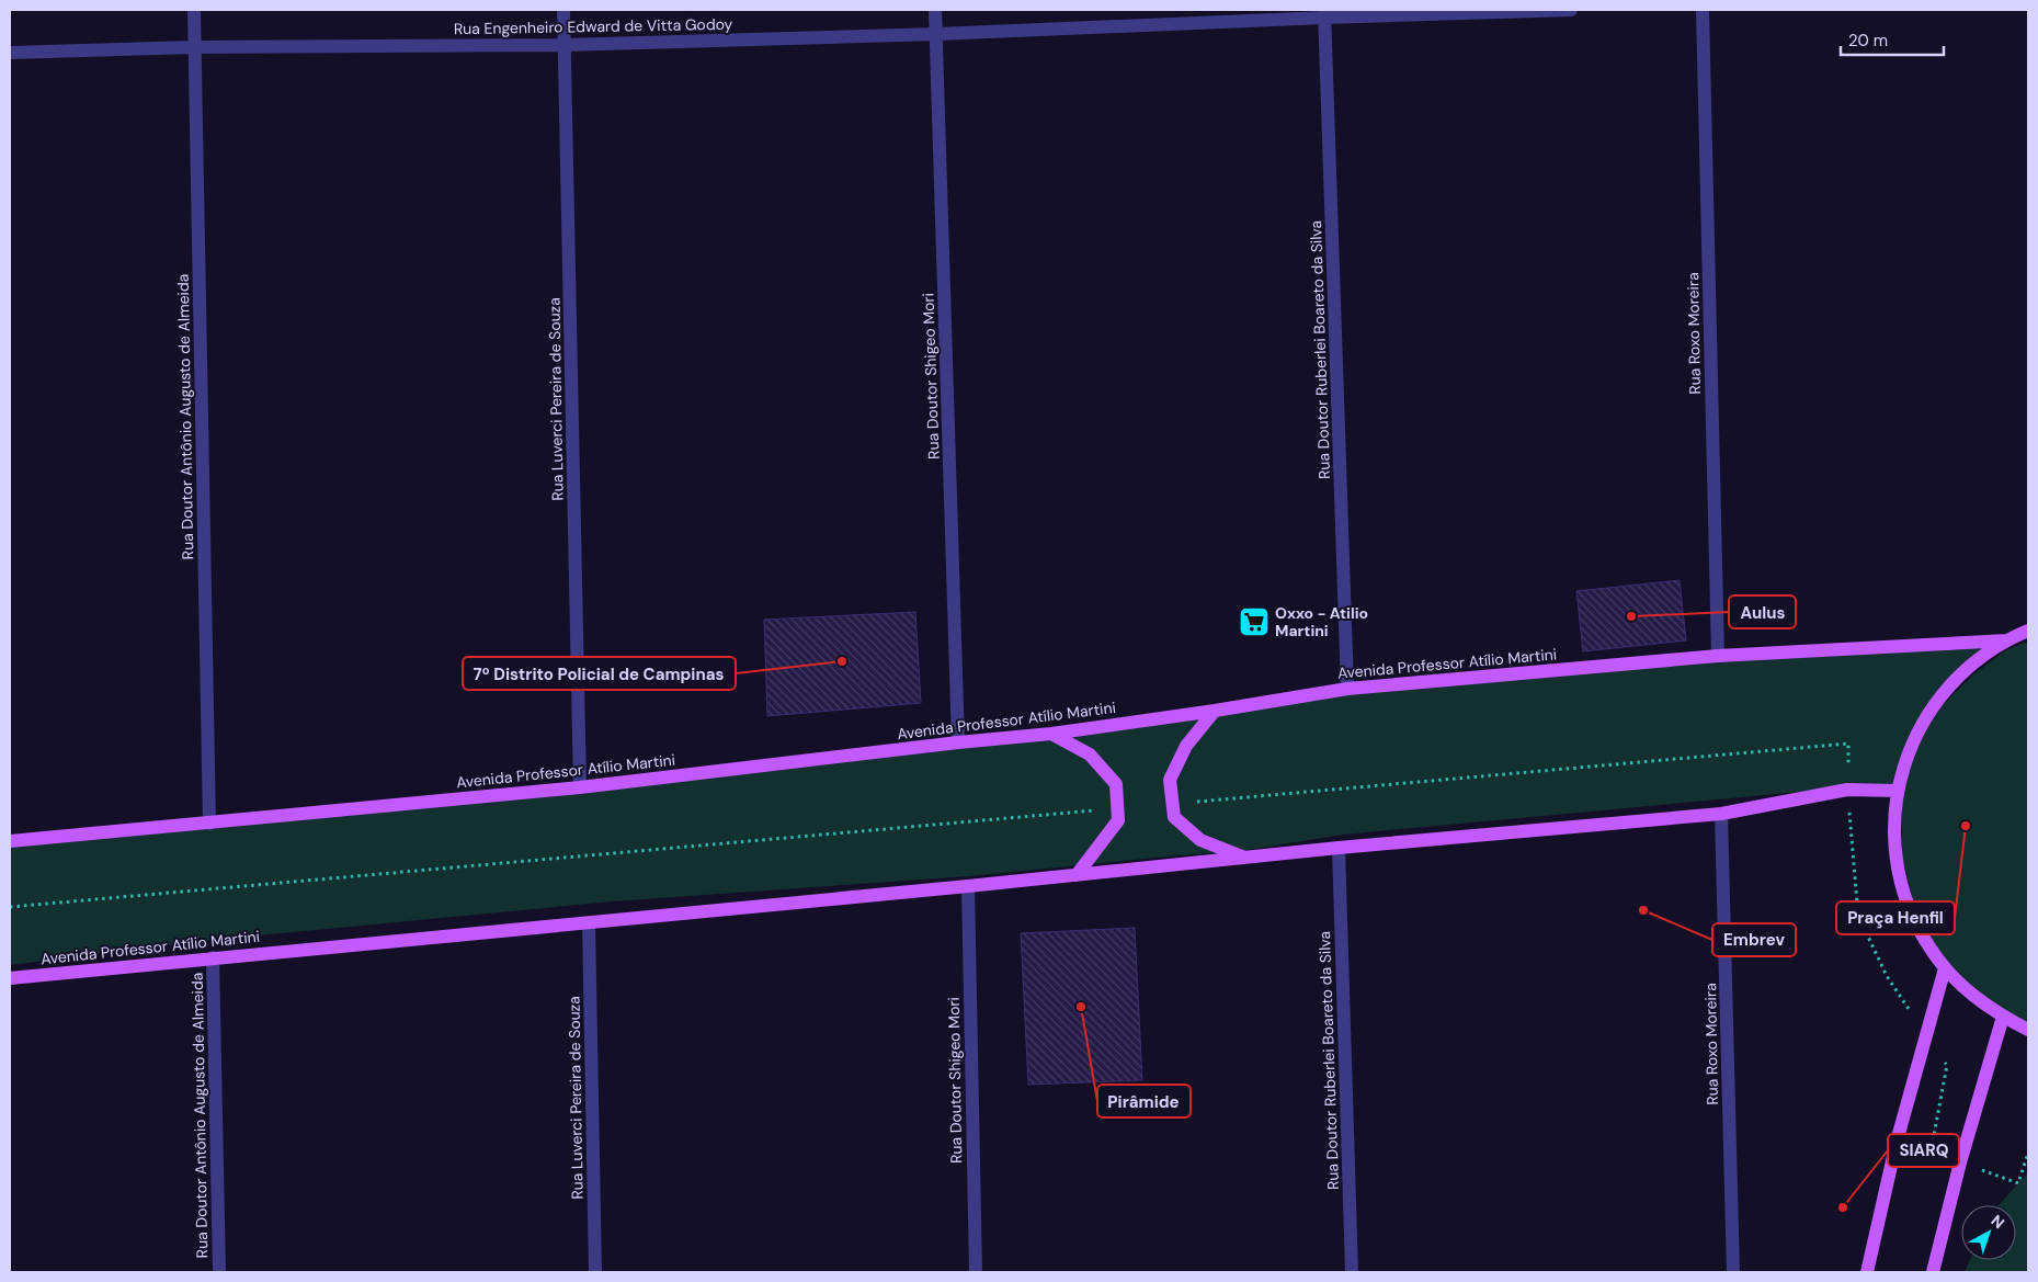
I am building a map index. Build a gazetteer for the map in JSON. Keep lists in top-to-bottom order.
{
  "streets": {
    "main road": ["Avenida Professor Atílio Martini"],
    "street": [
      "Rua Engenheiro Edward de Vitta Godoy",
      "Rua Roxo Moreira",
      "Rua Doutor Ruberlei Boareto da Silva",
      "Rua Doutor Shigeo Mori",
      "Rua Luverci Pereira de Souza",
      "Rua Doutor Antônio Augusto de Almeida"
    ]
  },
  "crossings": [
    ["Rua Engenheiro Edward de Vitta Godoy", "Rua Doutor Ruberlei Boareto da Silva"],
    ["Rua Engenheiro Edward de Vitta Godoy", "Rua Doutor Shigeo Mori"],
    ["Rua Engenheiro Edward de Vitta Godoy", "Rua Luverci Pereira de Souza"],
    ["Rua Engenheiro Edward de Vitta Godoy", "Rua Doutor Antônio Augusto de Almeida"],
    ["Rua Roxo Moreira", "Avenida Professor Atílio Martini"],
    ["Rua Doutor Ruberlei Boareto da Silva", "Avenida Professor Atílio Martini"],
    ["Rua Doutor Shigeo Mori", "Avenida Professor Atílio Martini"],
    ["Rua Luverci Pereira de Souza", "Avenida Professor Atílio Martini"],
    ["Rua Doutor Antônio Augusto de Almeida", "Avenida Professor Atílio Martini"]
  ],
  "places": {
    "other": [
      "Aulus",
      "7º Distrito Policial de Campinas",
      "Praça Henfil",
      "Embrev",
      "Pirâmide",
      "SIARQ"
    ],
    "supermarket": ["Oxxo - Atilio Martini"]
  },
  "scale_bar": "20 m",
  "north": "top right"
}
